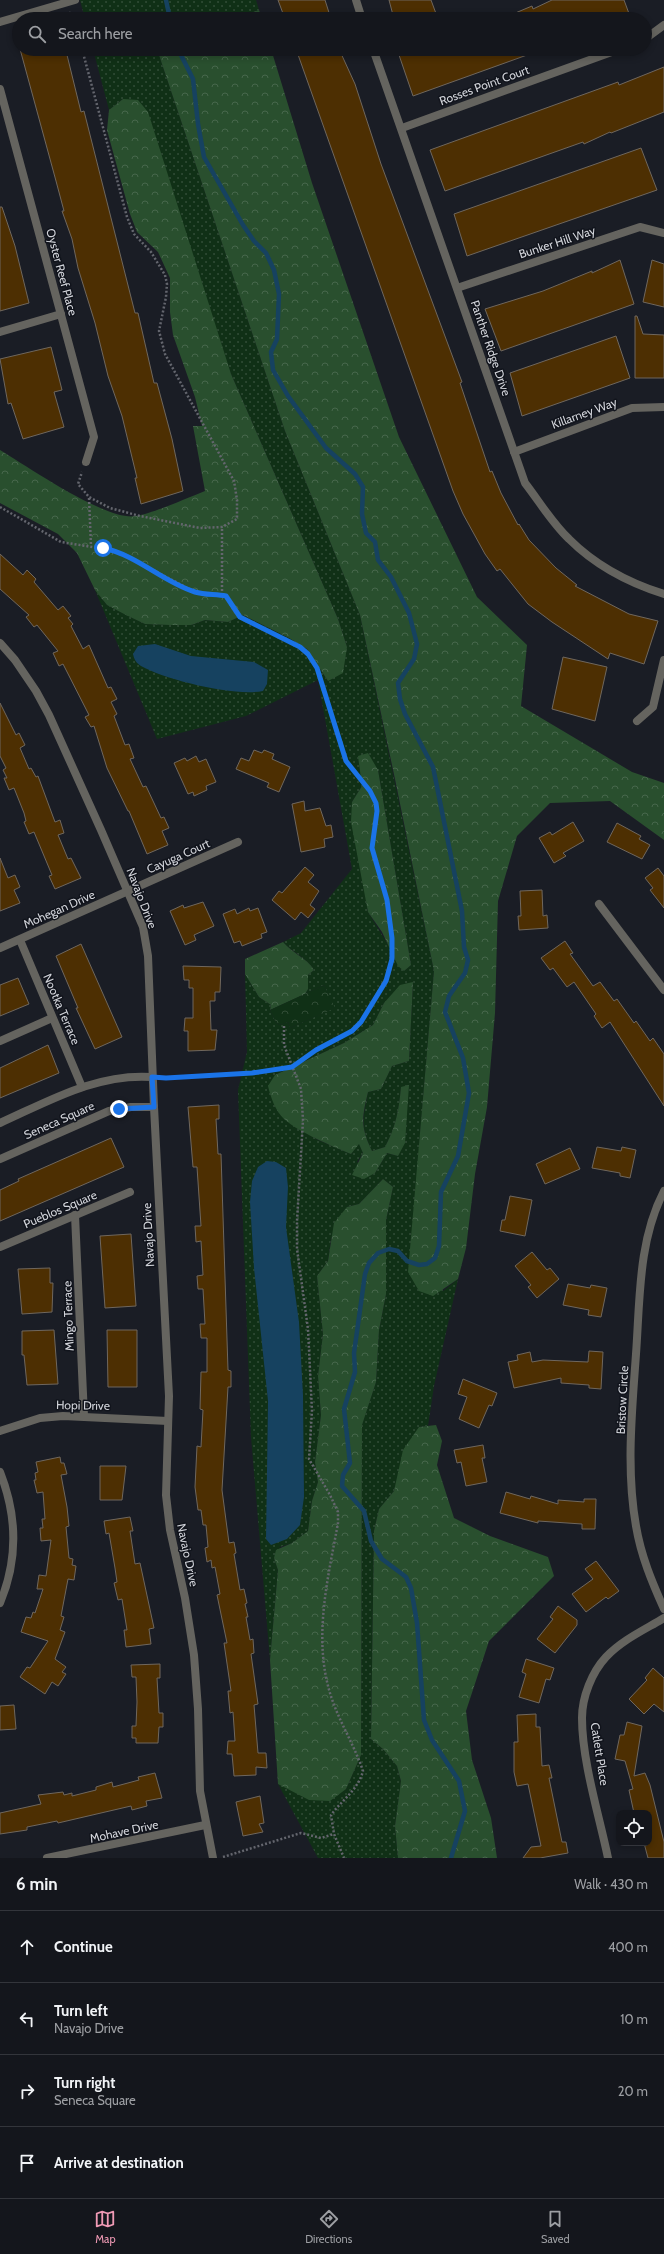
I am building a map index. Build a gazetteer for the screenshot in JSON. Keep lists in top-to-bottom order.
{
  "streets": {
    "street": [
      "Rosses Point Court",
      "Bunker Hill Way",
      "Oyster Reef Place",
      "Panther Ridge Drive",
      "Killarney Way",
      "Cayuga Court",
      "Navajo Drive",
      "Mohegan Drive",
      "Nootka Terrace",
      "Seneca Square",
      "Pueblos Square",
      "Mingo Terrace",
      "Bristow Circle",
      "Hopi Drive",
      "Catlett Place",
      "Mohave Drive"
    ]
  },
  "crossings": [
    ["Rosses Point Court", "Panther Ridge Drive"],
    ["Bunker Hill Way", "Panther Ridge Drive"],
    ["Panther Ridge Drive", "Killarney Way"],
    ["Cayuga Court", "Navajo Drive"],
    ["Cayuga Court", "Mohegan Drive"],
    ["Navajo Drive", "Mohegan Drive"],
    ["Navajo Drive", "Seneca Square"],
    ["Navajo Drive", "Hopi Drive"],
    ["Navajo Drive", "Mohave Drive"],
    ["Mohegan Drive", "Nootka Terrace"],
    ["Nootka Terrace", "Seneca Square"],
    ["Pueblos Square", "Mingo Terrace"],
    ["Mingo Terrace", "Hopi Drive"]
  ],
  "page": {
    "search": "Search here",
    "heading": ["6 min", "Walk · 430 m"],
    "list": [
      ["Continue", "400 m"],
      ["Turn left", "Navajo Drive", "10 m"],
      ["Turn right", "Seneca Square", "20 m"],
      "Arrive at destination"
    ],
    "nav": ["Map", "Directions", "Saved"]
  }
}
